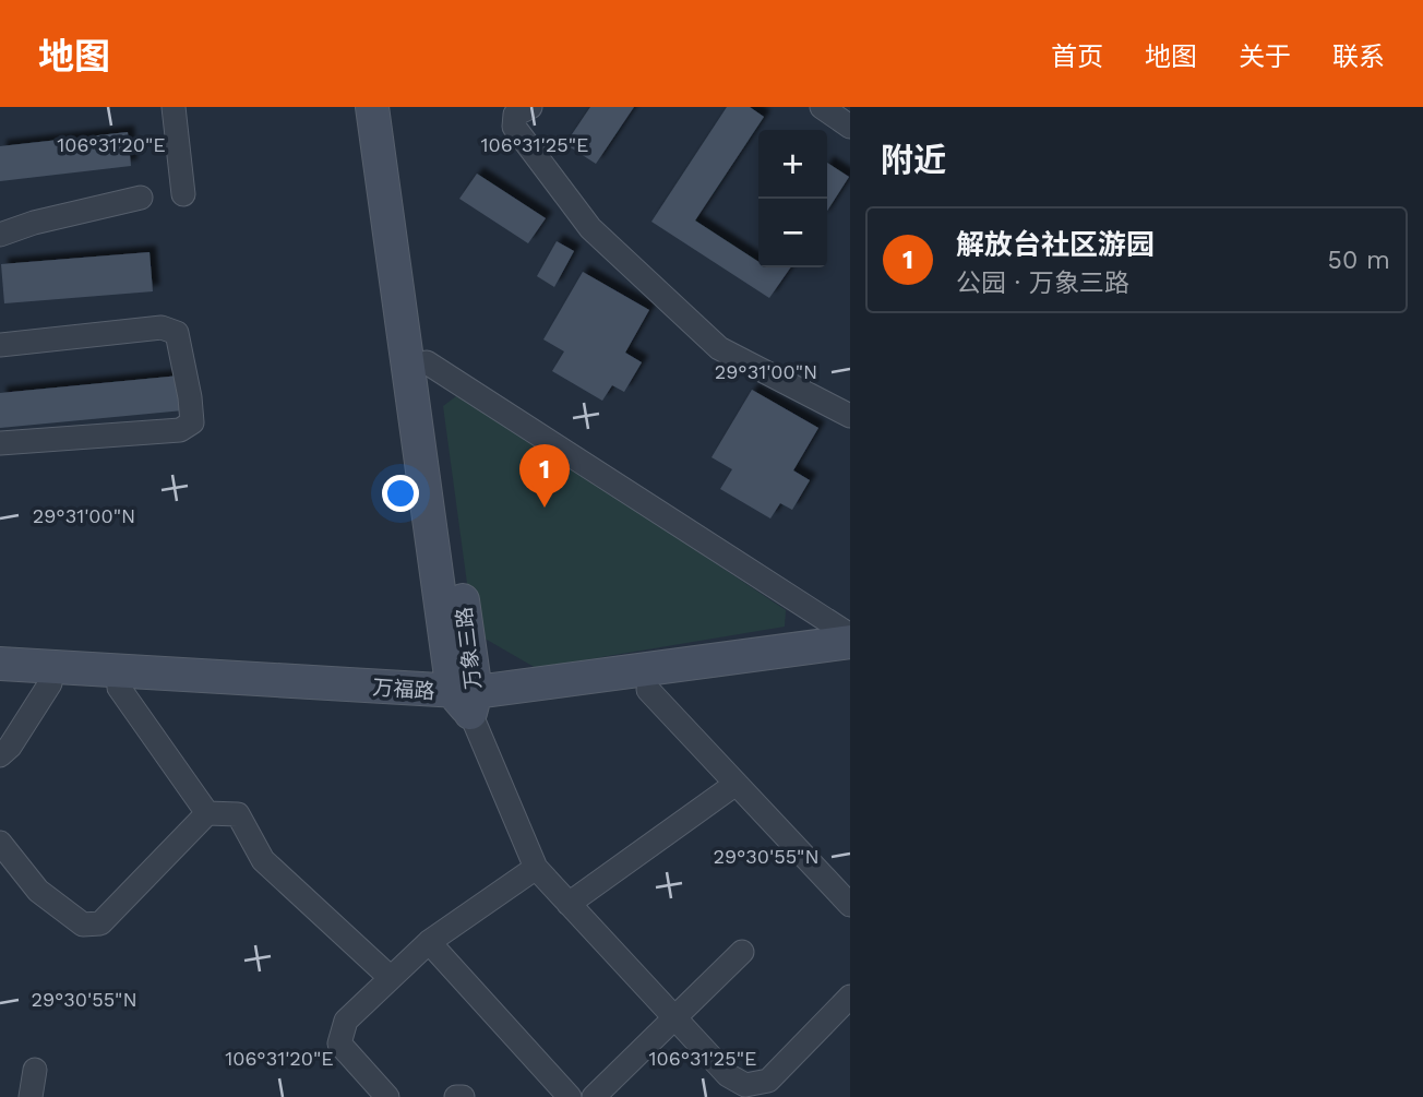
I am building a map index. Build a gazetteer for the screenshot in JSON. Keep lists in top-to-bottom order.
{
  "streets": {
    "street": ["万象三路", "万福路"]
  },
  "crossings": [
    ["万象三路", "万福路"]
  ],
  "page": {
    "header": "地图",
    "nav": [
      "首页",
      "地图",
      "关于",
      "联系"
    ],
    "heading": "附近",
    "map_buttons": ["+", "−"],
    "list": [
      {
        "mark": "1",
        "name": "解放台社区游园",
        "note": "公园 · 万象三路",
        "value": "50 m"
      }
    ],
    "pins": "1"
  },
  "coordinates": [
    "106°31'20\"E",
    "106°31'25\"E",
    "29°31'00\"N",
    "29°30'55\"N"
  ]
}
